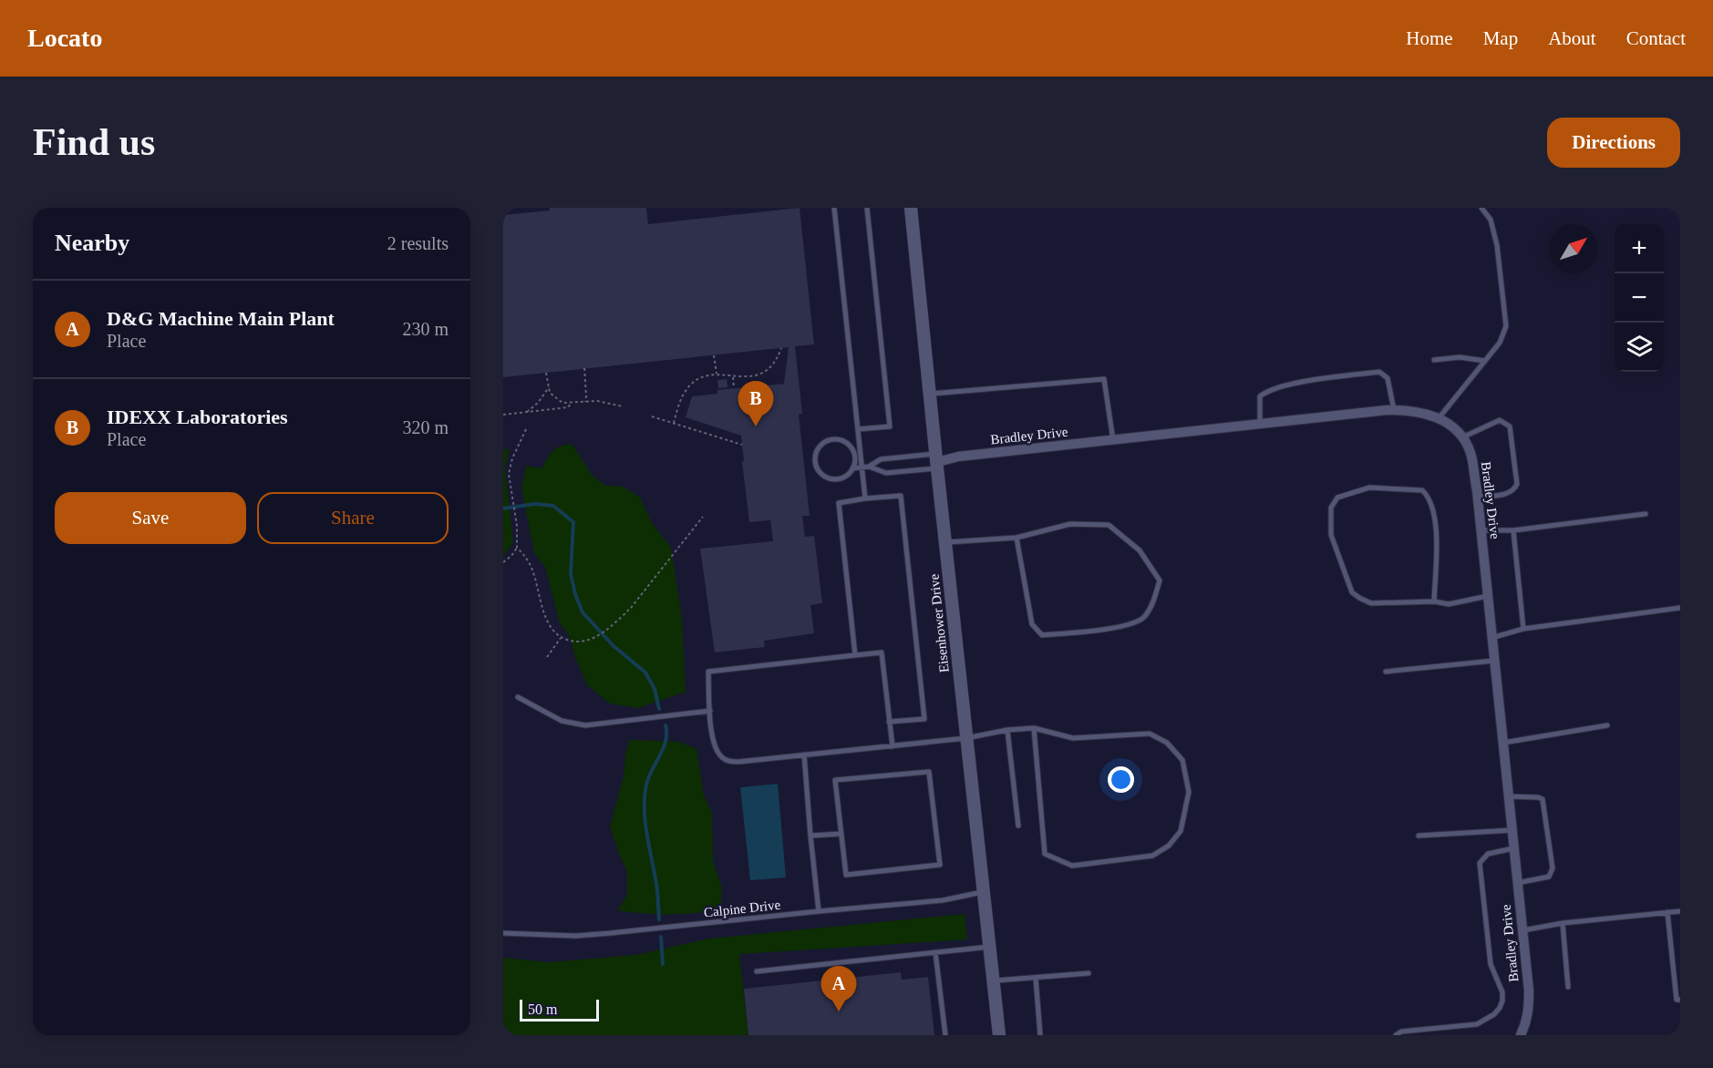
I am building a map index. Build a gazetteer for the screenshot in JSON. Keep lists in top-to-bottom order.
{
  "streets": {
    "street": ["Bradley Drive", "Eisenhower Drive"],
    "lane": ["Calpine Drive"]
  },
  "crossings": [
    ["Bradley Drive", "Eisenhower Drive"],
    ["Eisenhower Drive", "Calpine Drive"]
  ],
  "scale_bar": "50 m",
  "north": "top right",
  "page": {
    "header": "Locato",
    "nav": [
      "Home",
      "Map",
      "About",
      "Contact"
    ],
    "buttons": [
      "Directions",
      ["Save", "Share"]
    ],
    "title": "Find us",
    "heading": ["Nearby", "2 results"],
    "map_buttons": ["+", "−"],
    "list": [
      {
        "mark": "A",
        "name": "D&G Machine Main Plant",
        "note": "Place",
        "value": "230 m"
      },
      {
        "mark": "B",
        "name": "IDEXX Laboratories",
        "note": "Place",
        "value": "320 m"
      }
    ],
    "pins": ["B", "A"],
    "scale": "50 m"
  }
}
